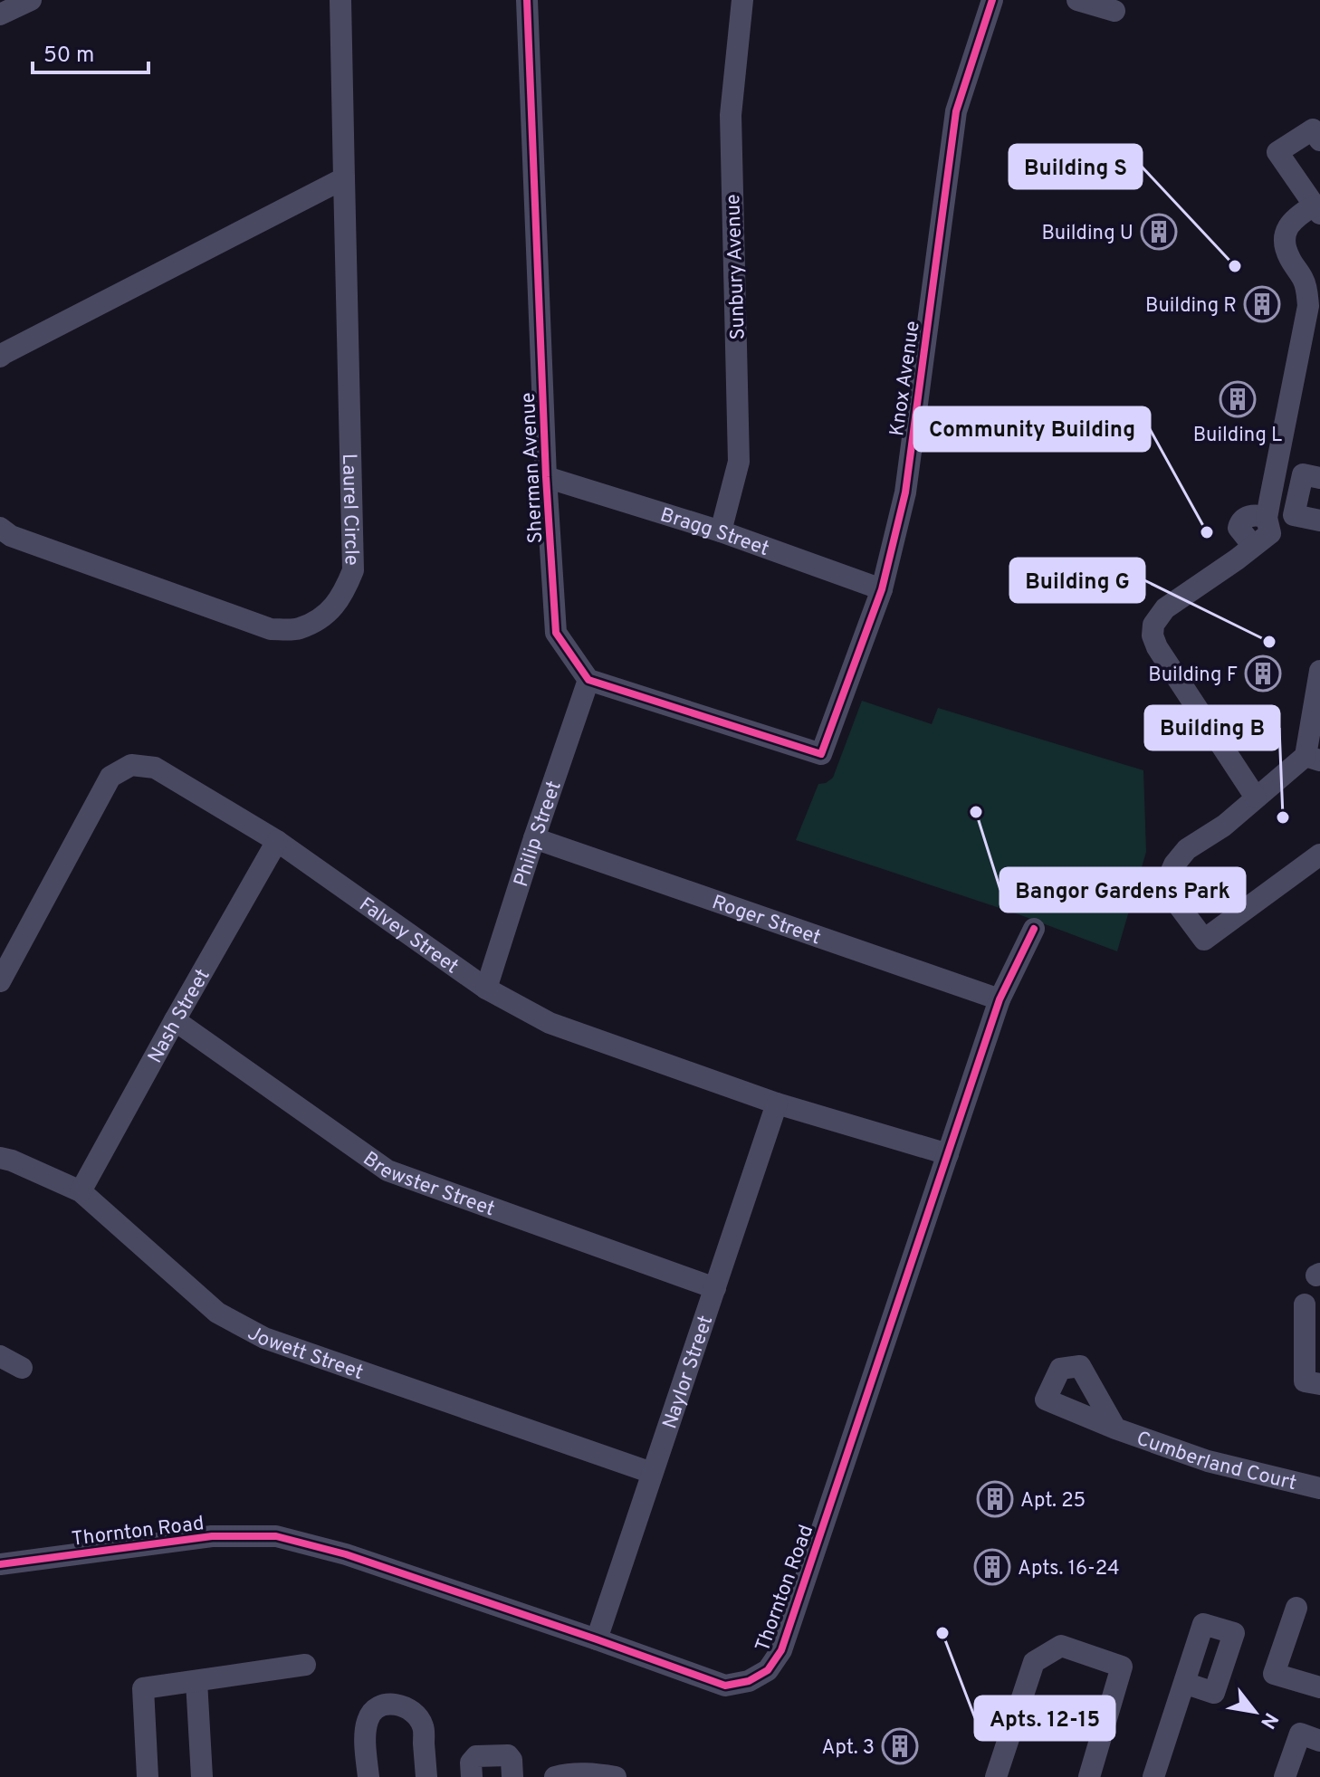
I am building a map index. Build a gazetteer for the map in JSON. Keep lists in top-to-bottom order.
{
  "streets": {
    "street": [
      "Sunbury Avenue",
      "Knox Avenue",
      "Sherman Avenue",
      "Laurel Circle",
      "Bragg Street",
      "Philip Street",
      "Roger Street",
      "Falvey Street",
      "Nash Street",
      "Brewster Street",
      "Jowett Street",
      "Naylor Street",
      "Cumberland Court",
      "Thornton Road"
    ]
  },
  "crossings": [
    ["Sunbury Avenue", "Bragg Street"],
    ["Knox Avenue", "Sherman Avenue"],
    ["Knox Avenue", "Bragg Street"],
    ["Knox Avenue", "Philip Street"],
    ["Sherman Avenue", "Bragg Street"],
    ["Sherman Avenue", "Philip Street"],
    ["Philip Street", "Roger Street"],
    ["Philip Street", "Falvey Street"],
    ["Roger Street", "Thornton Road"],
    ["Falvey Street", "Nash Street"],
    ["Falvey Street", "Naylor Street"],
    ["Falvey Street", "Thornton Road"],
    ["Nash Street", "Brewster Street"],
    ["Nash Street", "Jowett Street"],
    ["Brewster Street", "Naylor Street"],
    ["Jowett Street", "Naylor Street"],
    ["Naylor Street", "Thornton Road"]
  ],
  "places": {
    "building": [
      "Building U",
      "Building R",
      "Building L",
      "Building F",
      "Apt. 25",
      "Apts. 16-24",
      "Apt. 3"
    ],
    "other": [
      "Building S",
      "Community Building",
      "Building G",
      "Bangor Gardens Park",
      "Building B",
      "Apts. 12-15"
    ]
  },
  "scale_bar": "50 m",
  "north": "bottom right"
}
